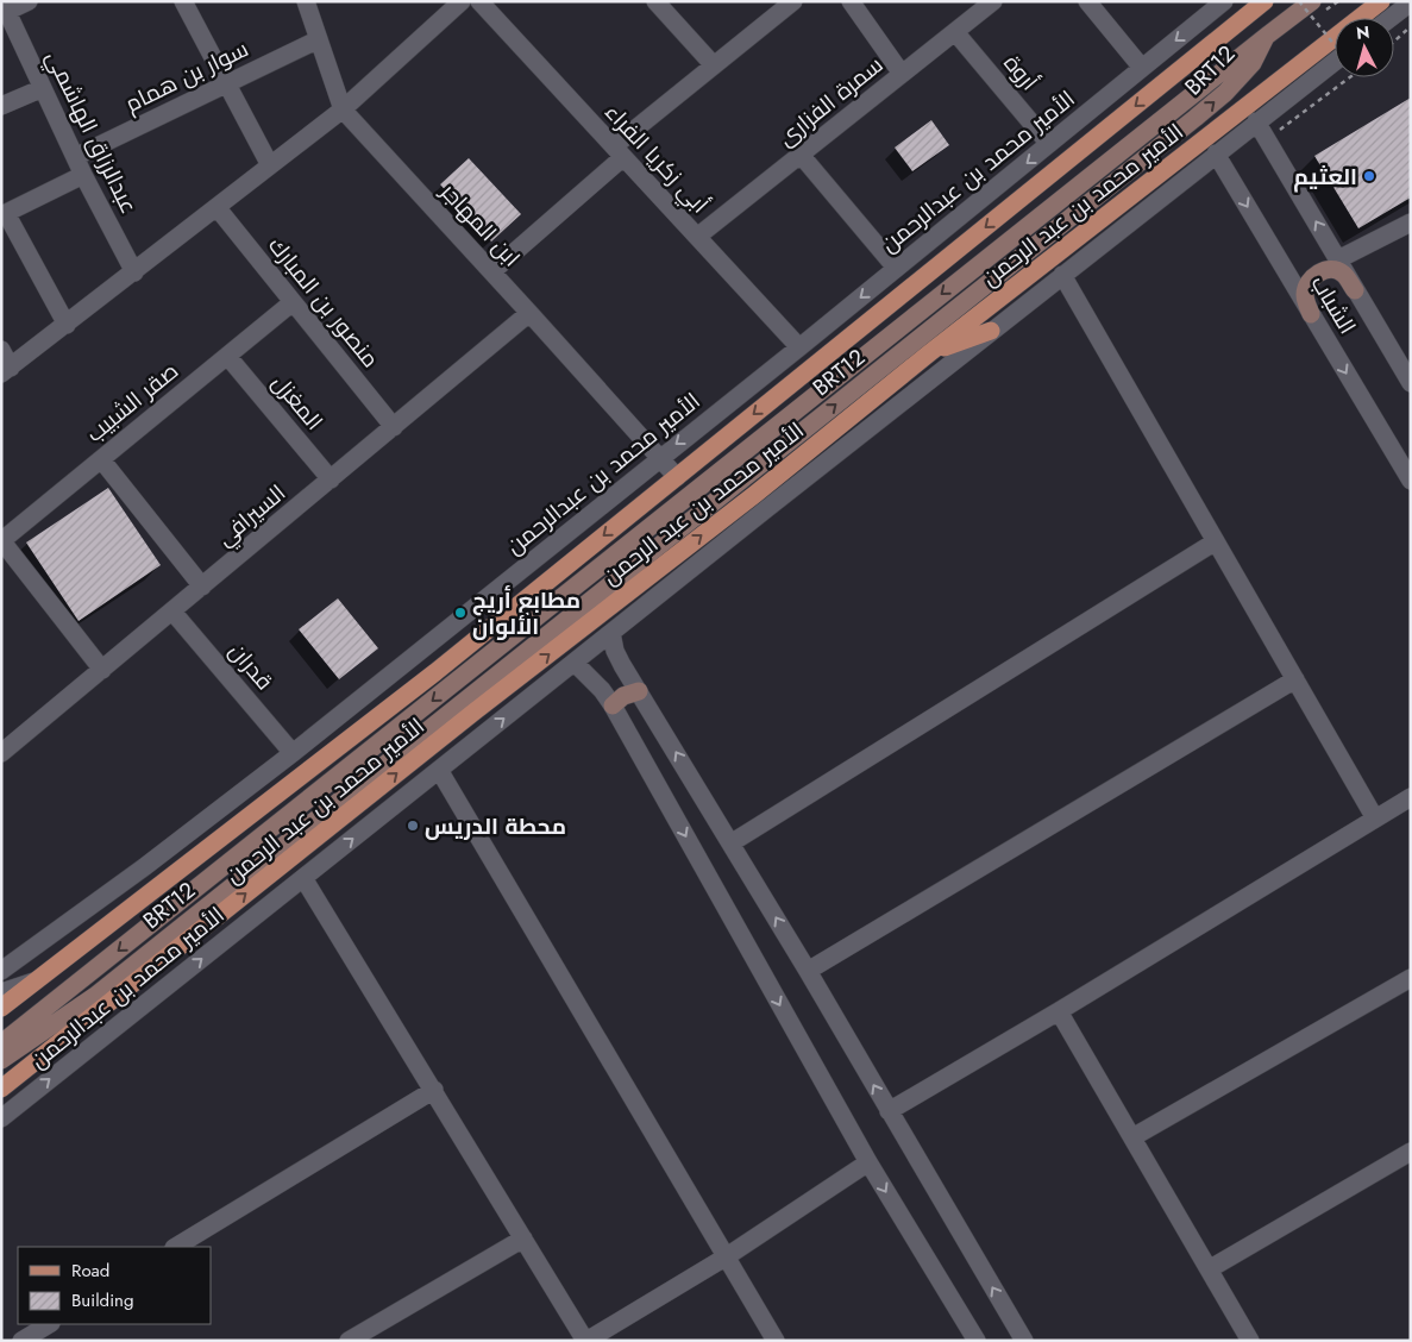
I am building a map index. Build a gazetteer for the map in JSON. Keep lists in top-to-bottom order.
{
  "streets": {
    "main road": ["BRT12", "الأمير محمد بن عبد الرحمن"],
    "street": [
      "أروة",
      "سوار بن همام",
      "سمرة الفزارى",
      "عبدالرزاق الهاشمي",
      "أبي زكريا الفراء",
      "الأمير محمد بن عبدالرحمن",
      "ابن المهاجر",
      "منصور بن المبارك",
      "الشباب",
      "صقر الشبيب",
      "المغزل",
      "السيرافي",
      "قدران"
    ]
  },
  "crossings": [
    ["أروة", "سمرة الفزارى"],
    ["أروة", "الأمير محمد بن عبدالرحمن"],
    ["سوار بن همام", "عبدالرزاق الهاشمي"],
    ["سوار بن همام", "ابن المهاجر"],
    ["سمرة الفزارى", "أبي زكريا الفراء"],
    ["أبي زكريا الفراء", "الأمير محمد بن عبدالرحمن"],
    ["الأمير محمد بن عبدالرحمن", "الأمير محمد بن عبد الرحمن"],
    ["الأمير محمد بن عبدالرحمن", "ابن المهاجر"],
    ["الأمير محمد بن عبدالرحمن", "الشباب"],
    ["الأمير محمد بن عبدالرحمن", "قدران"],
    ["الأمير محمد بن عبد الرحمن", "ابن المهاجر"],
    ["ابن المهاجر", "السيرافي"],
    ["منصور بن المبارك", "صقر الشبيب"],
    ["منصور بن المبارك", "السيرافي"],
    ["صقر الشبيب", "المغزل"],
    ["المغزل", "السيرافي"],
    ["السيرافي", "قدران"]
  ],
  "places": ["العثيم", "مطابع أريج الألوان", "محطة الدريس"],
  "legend": ["Road", "Building"],
  "north": "top"
}
